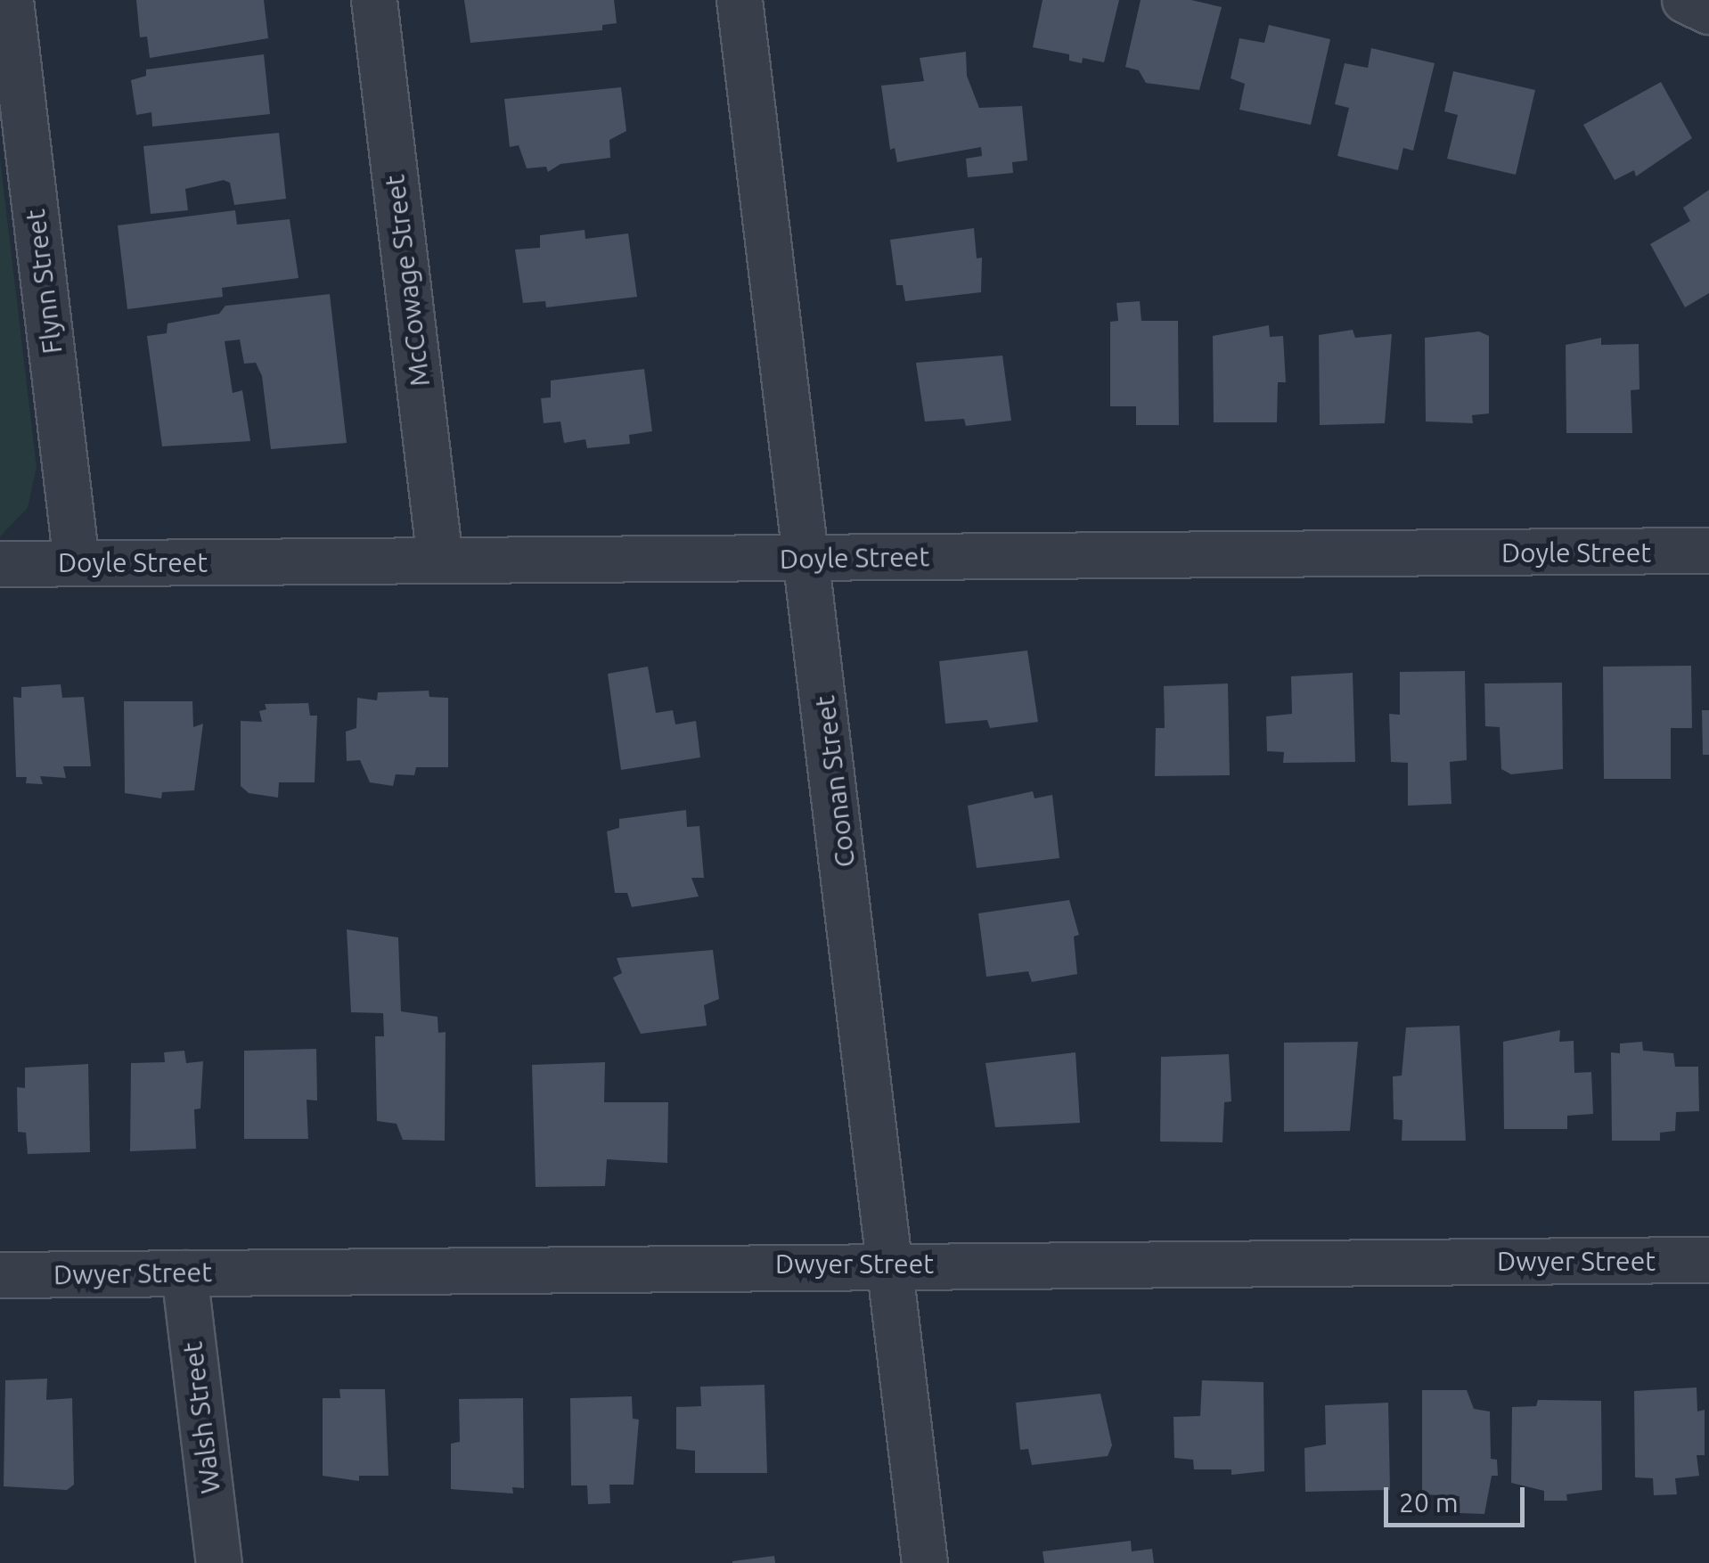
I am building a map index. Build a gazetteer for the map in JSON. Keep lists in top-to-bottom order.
{
  "streets": {
    "street": [
      "McCowage Street",
      "Flynn Street",
      "Doyle Street",
      "Coonan Street",
      "Dwyer Street",
      "Walsh Street"
    ]
  },
  "crossings": [
    ["McCowage Street", "Doyle Street"],
    ["Flynn Street", "Doyle Street"],
    ["Doyle Street", "Coonan Street"],
    ["Coonan Street", "Dwyer Street"],
    ["Dwyer Street", "Walsh Street"]
  ],
  "scale_bar": "20 m"
}
